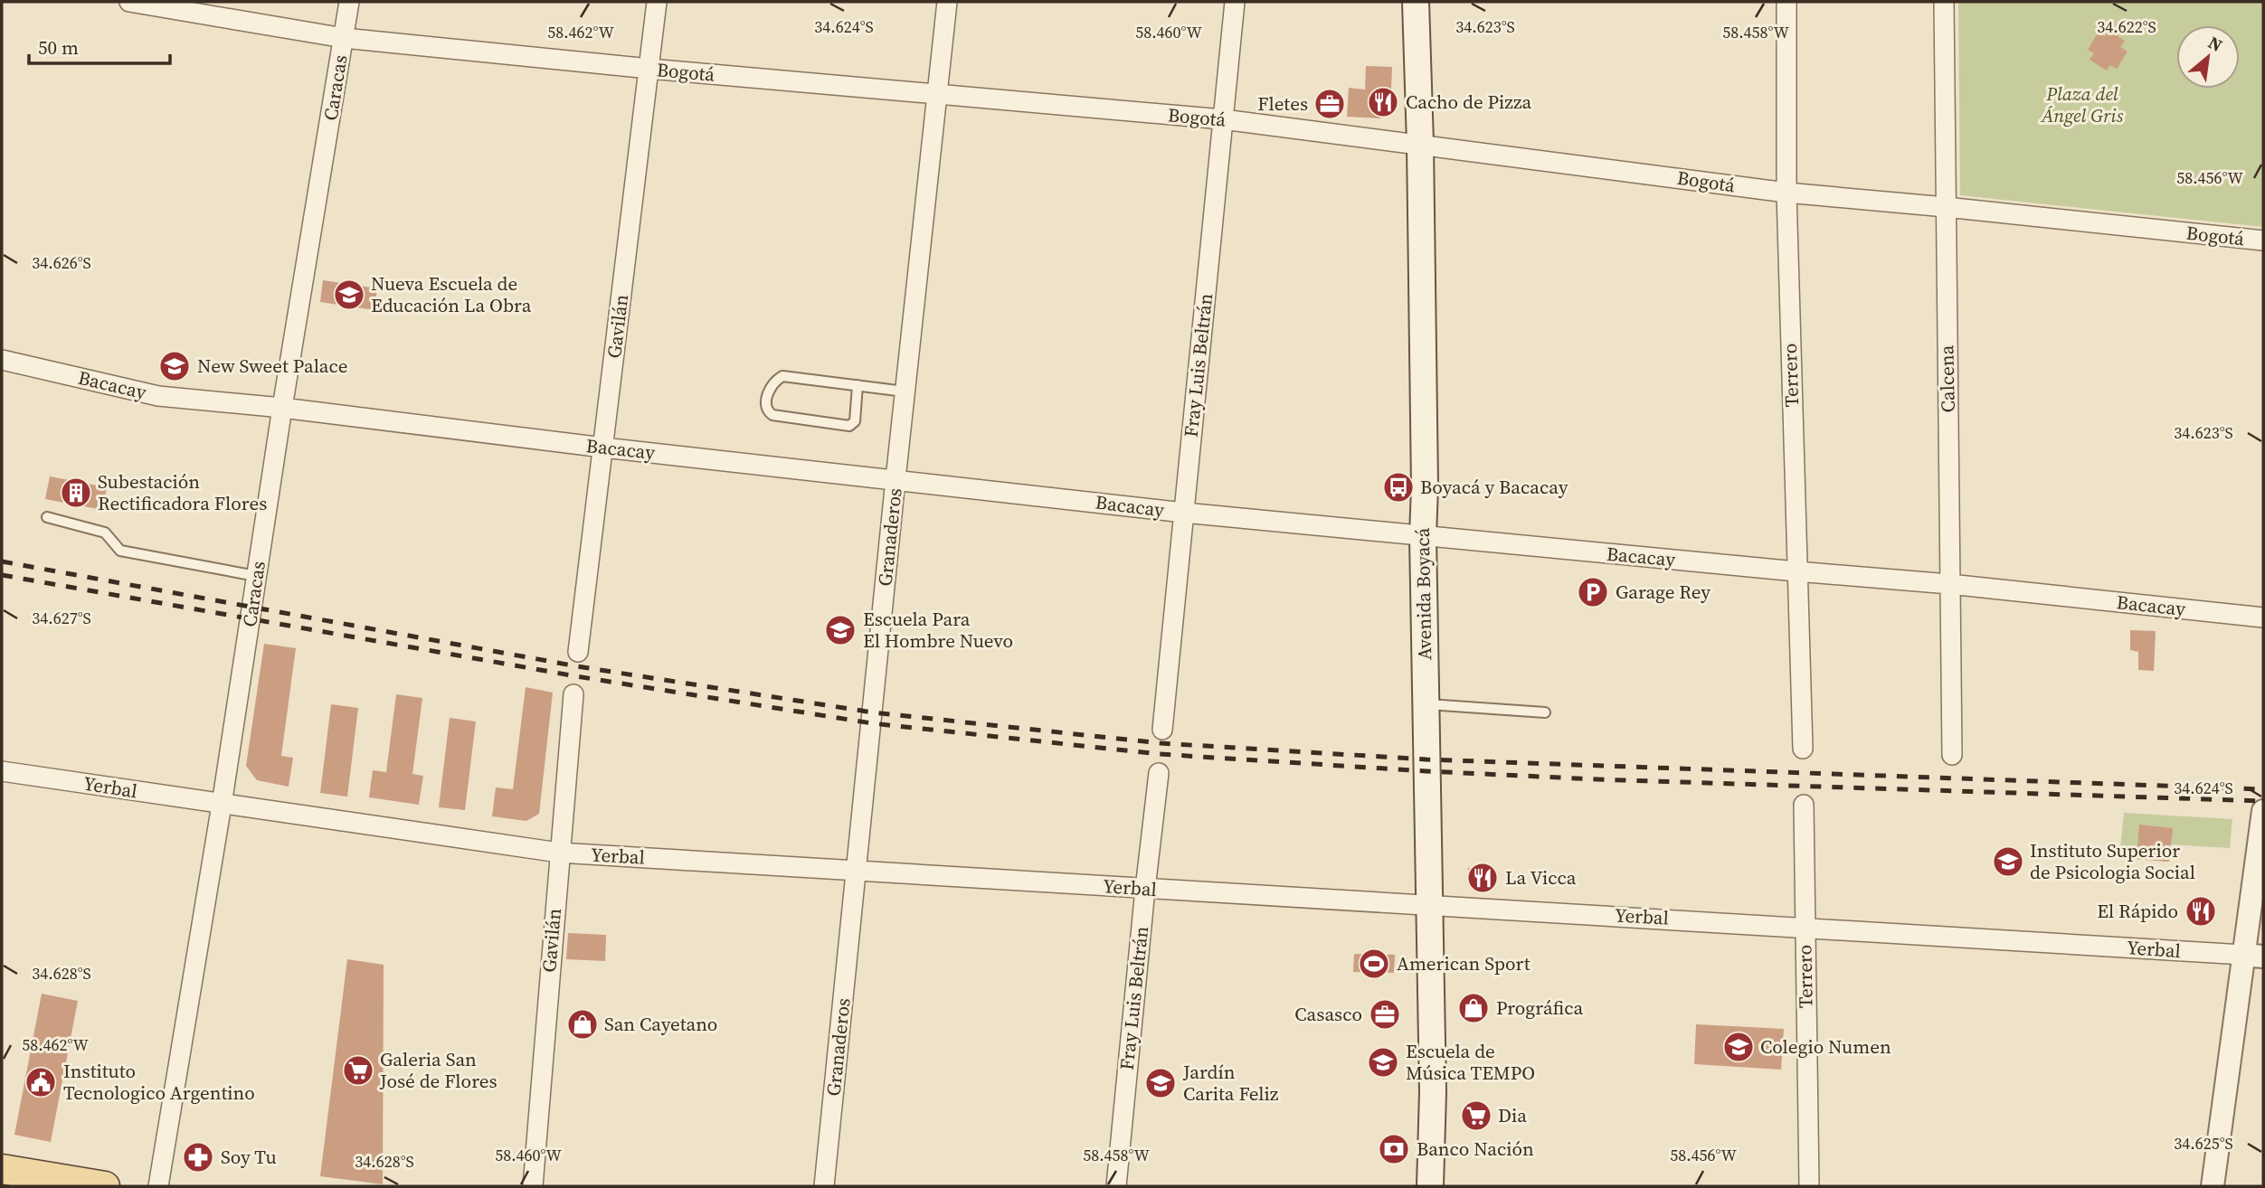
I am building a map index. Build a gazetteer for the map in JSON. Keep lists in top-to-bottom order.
{
  "streets": {
    "main road": ["Avenida Boyacá"],
    "street": [
      "Bogotá",
      "Caracas",
      "Gavilán",
      "Fray Luis Beltrán",
      "Terrero",
      "Calcena",
      "Bacacay",
      "Granaderos",
      "Yerbal"
    ]
  },
  "crossings": [
    ["Bogotá", "Caracas"],
    ["Bogotá", "Gavilán"],
    ["Bogotá", "Fray Luis Beltrán"],
    ["Bogotá", "Terrero"],
    ["Bogotá", "Calcena"],
    ["Bogotá", "Granaderos"],
    ["Bogotá", "Avenida Boyacá"],
    ["Caracas", "Bacacay"],
    ["Caracas", "Yerbal"],
    ["Gavilán", "Bacacay"],
    ["Gavilán", "Yerbal"],
    ["Fray Luis Beltrán", "Bacacay"],
    ["Fray Luis Beltrán", "Yerbal"],
    ["Terrero", "Bacacay"],
    ["Terrero", "Yerbal"],
    ["Calcena", "Bacacay"],
    ["Bacacay", "Granaderos"],
    ["Bacacay", "Avenida Boyacá"],
    ["Granaderos", "Yerbal"],
    ["Avenida Boyacá", "Yerbal"]
  ],
  "parks": ["Plaza del Ángel Gris"],
  "places": {
    "restaurant": ["Cacho de Pizza", "La Vicca", "El Rápido"],
    "office": ["Fletes", "Casasco"],
    "school or university": [
      "Nueva Escuela de Educación La Obra",
      "New Sweet Palace",
      "Escuela Para El Hombre Nuevo",
      "Instituto Superior de Psicologia Social",
      "Colegio Numen",
      "Escuela de Música TEMPO",
      "Jardín Carita Feliz"
    ],
    "bus stop": ["Boyacá y Bacacay"],
    "building": ["Subestación Rectificadora Flores"],
    "parking": ["Garage Rey"],
    "sports": ["American Sport"],
    "shop": ["Prográfica", "San Cayetano"],
    "supermarket": ["Galeria San José de Flores", "Dia"],
    "public building": ["Instituto Tecnologico Argentino"],
    "bank": ["Banco Nación"],
    "pharmacy": ["Soy Tu"]
  },
  "scale_bar": "50 m",
  "north": "top right",
  "coordinates": [
    "34.624°S",
    "34.623°S",
    "34.622°S",
    "58.462°W",
    "58.460°W",
    "58.458°W",
    "58.456°W",
    "34.626°S",
    "34.627°S",
    "34.628°S",
    "34.625°S"
  ]
}
